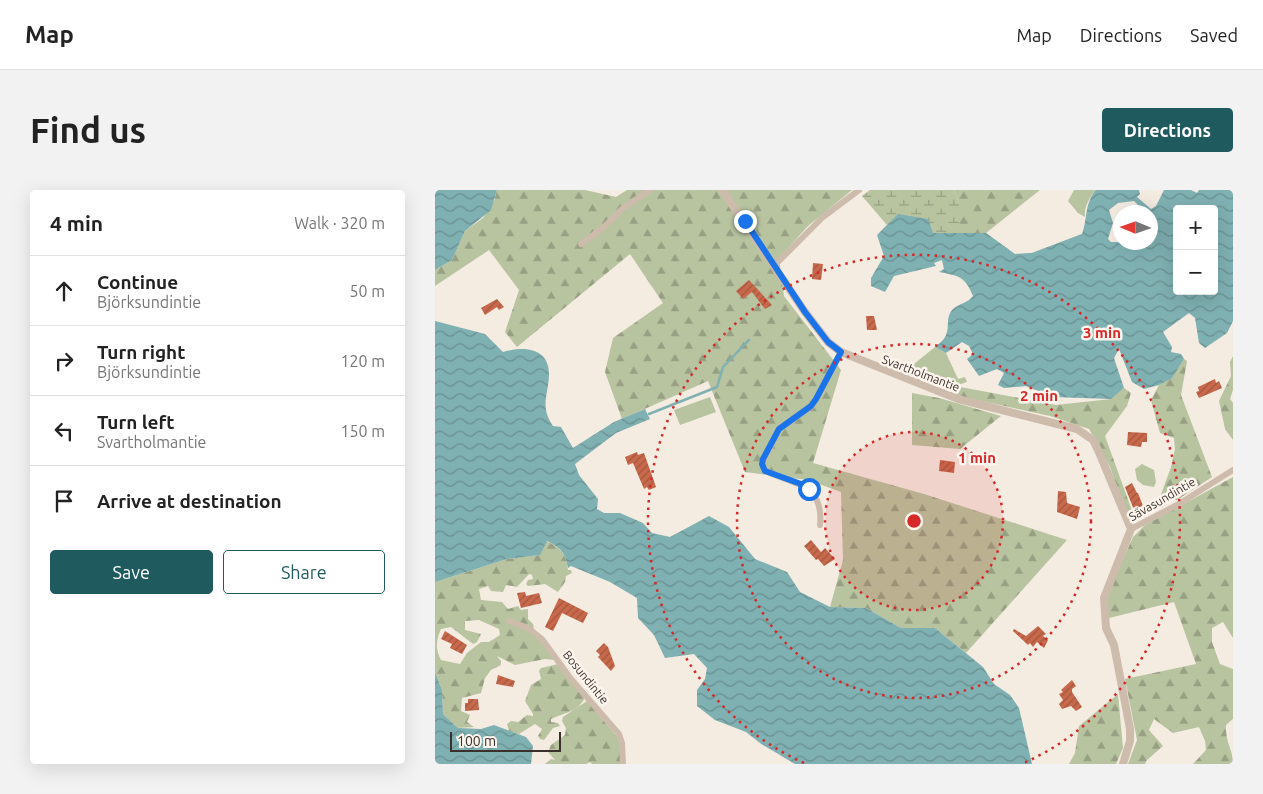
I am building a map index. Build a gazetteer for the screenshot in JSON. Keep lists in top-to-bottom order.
{
  "streets": {
    "street": ["Svartholmantie", "Sävasundintie", "Bosundintie"]
  },
  "crossings": [
    ["Svartholmantie", "Sävasundintie"]
  ],
  "scale_bar": "100 m",
  "north": "left",
  "page": {
    "header": "Map",
    "nav": ["Map", "Directions", "Saved"],
    "buttons": [
      "Directions",
      ["Save", "Share"]
    ],
    "title": "Find us",
    "heading": ["4 min", "Walk · 320 m"],
    "map_buttons": ["+", "−"],
    "list": [
      ["Continue", "Björksundintie", "50 m"],
      ["Turn right", "Björksundintie", "120 m"],
      ["Turn left", "Svartholmantie", "150 m"],
      "Arrive at destination"
    ],
    "scale": "100 m"
  },
  "rings": ["3 min", "2 min", "1 min"]
}
